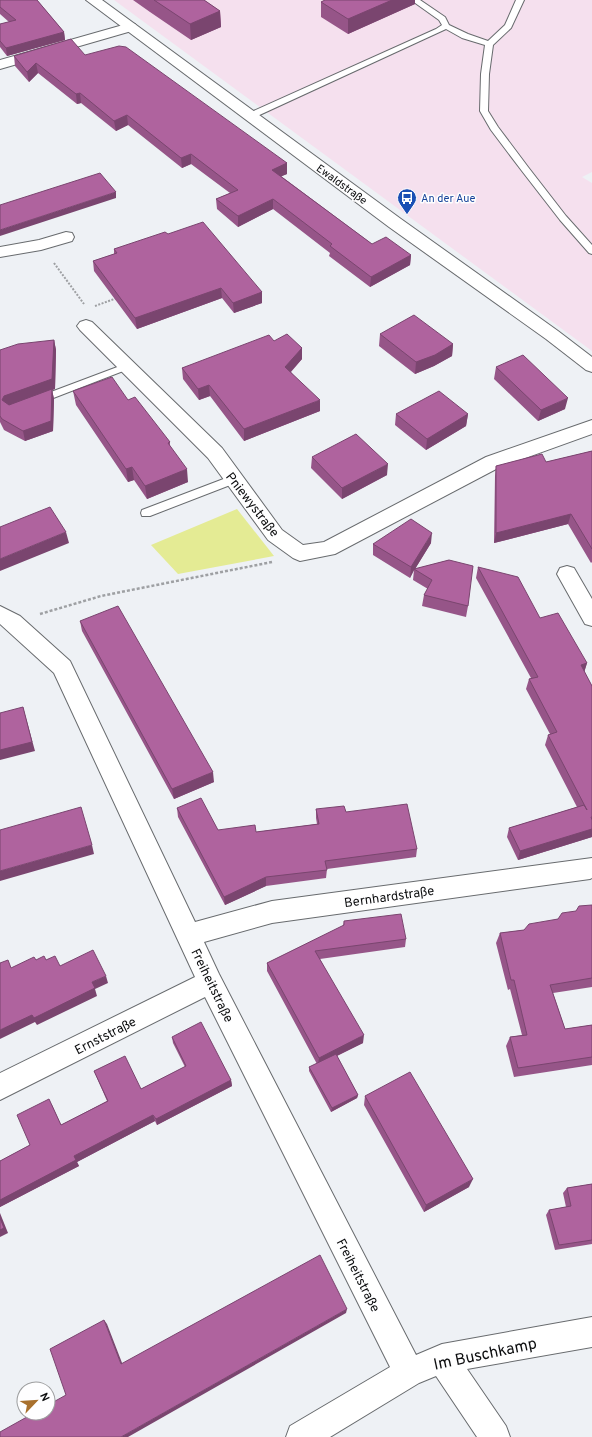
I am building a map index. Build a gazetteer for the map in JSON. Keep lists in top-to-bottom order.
{
  "streets": {
    "street": [
      "Ewaldstraße",
      "Pniewystraße",
      "Bernhardstraße",
      "Freiheitstraße",
      "Ernststraße",
      "Im Buschkamp"
    ]
  },
  "crossings": [
    ["Bernhardstraße", "Freiheitstraße"],
    ["Freiheitstraße", "Ernststraße"],
    ["Freiheitstraße", "Im Buschkamp"]
  ],
  "places": {
    "bus stop": ["An der Aue"]
  },
  "north": "top right"
}
